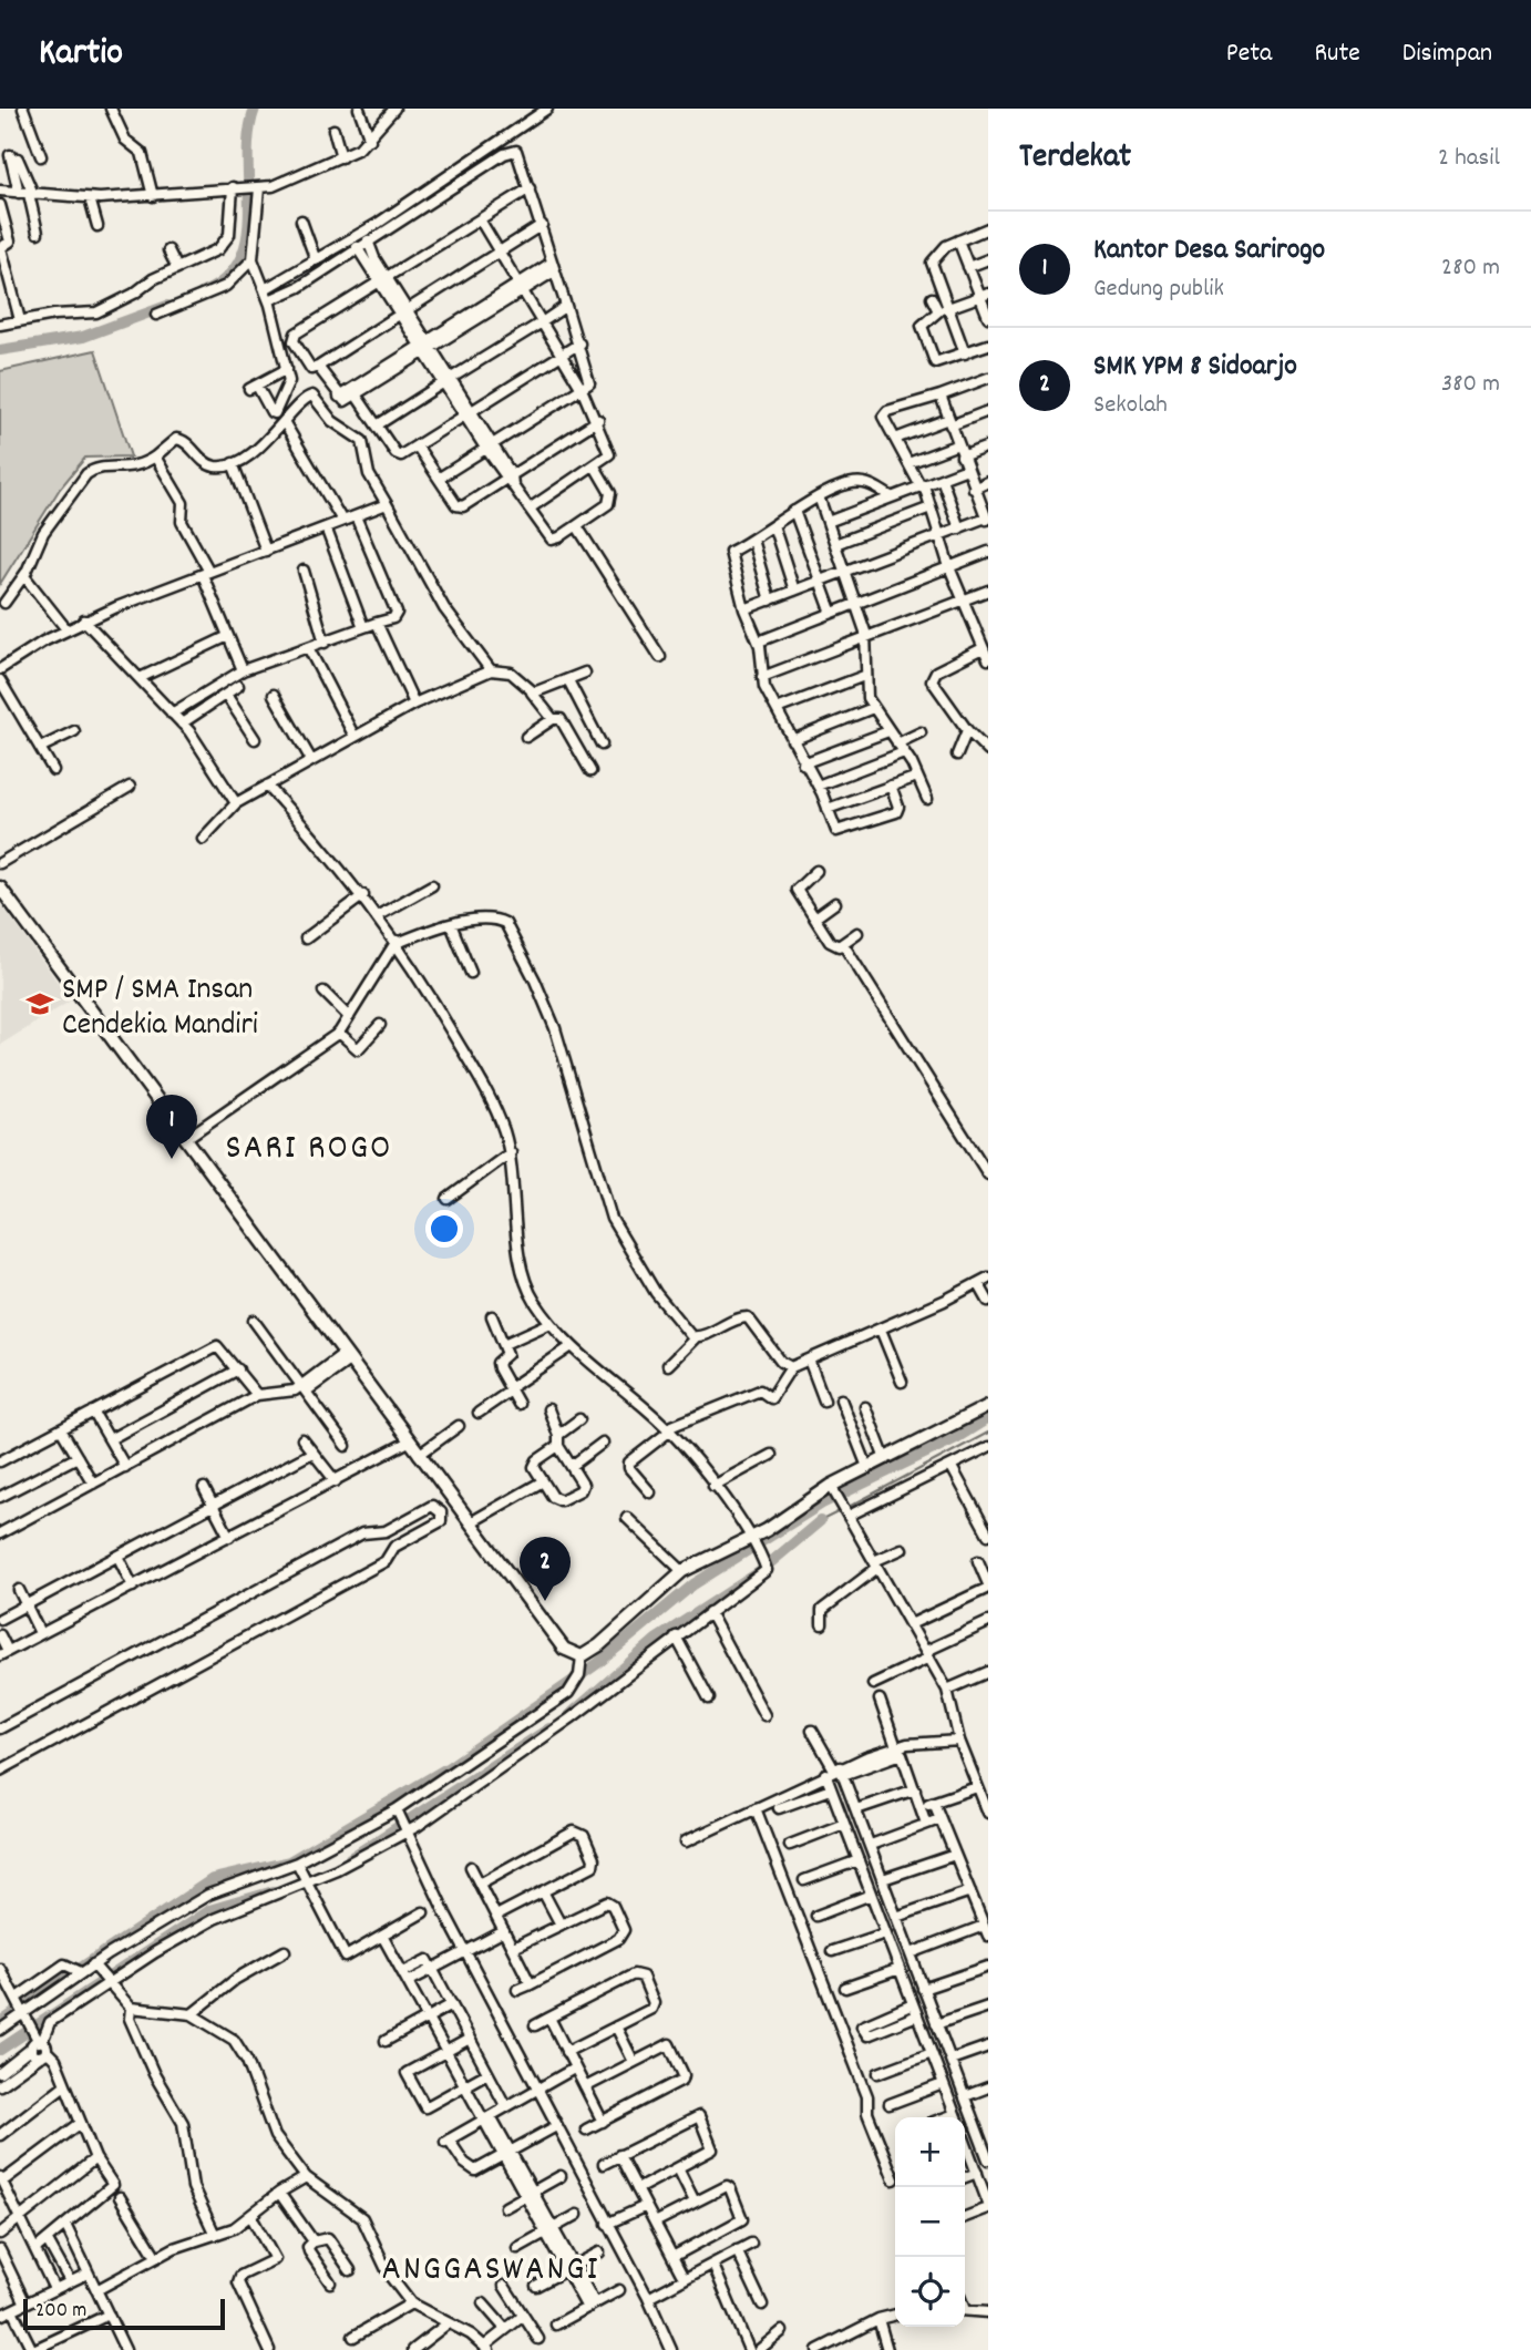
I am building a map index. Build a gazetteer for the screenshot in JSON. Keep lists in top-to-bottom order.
{
  "districts": ["SARI ROGO", "ANGGASWANGI"],
  "places": {
    "school or university": ["SMP / SMA Insan Cendekia Mandiri"]
  },
  "scale_bar": "200 m",
  "page": {
    "header": "Kartio",
    "nav": ["Peta", "Rute", "Disimpan"],
    "heading": ["Terdekat", "2 hasil"],
    "list": [
      {
        "mark": "1",
        "name": "Kantor Desa Sarirogo",
        "note": "Gedung publik",
        "value": "280 m"
      },
      {
        "mark": "2",
        "name": "SMK YPM 8 Sidoarjo",
        "note": "Sekolah",
        "value": "380 m"
      }
    ],
    "pins": ["1", "2"],
    "map_buttons": ["+", "−"],
    "scale": "200 m"
  }
}
